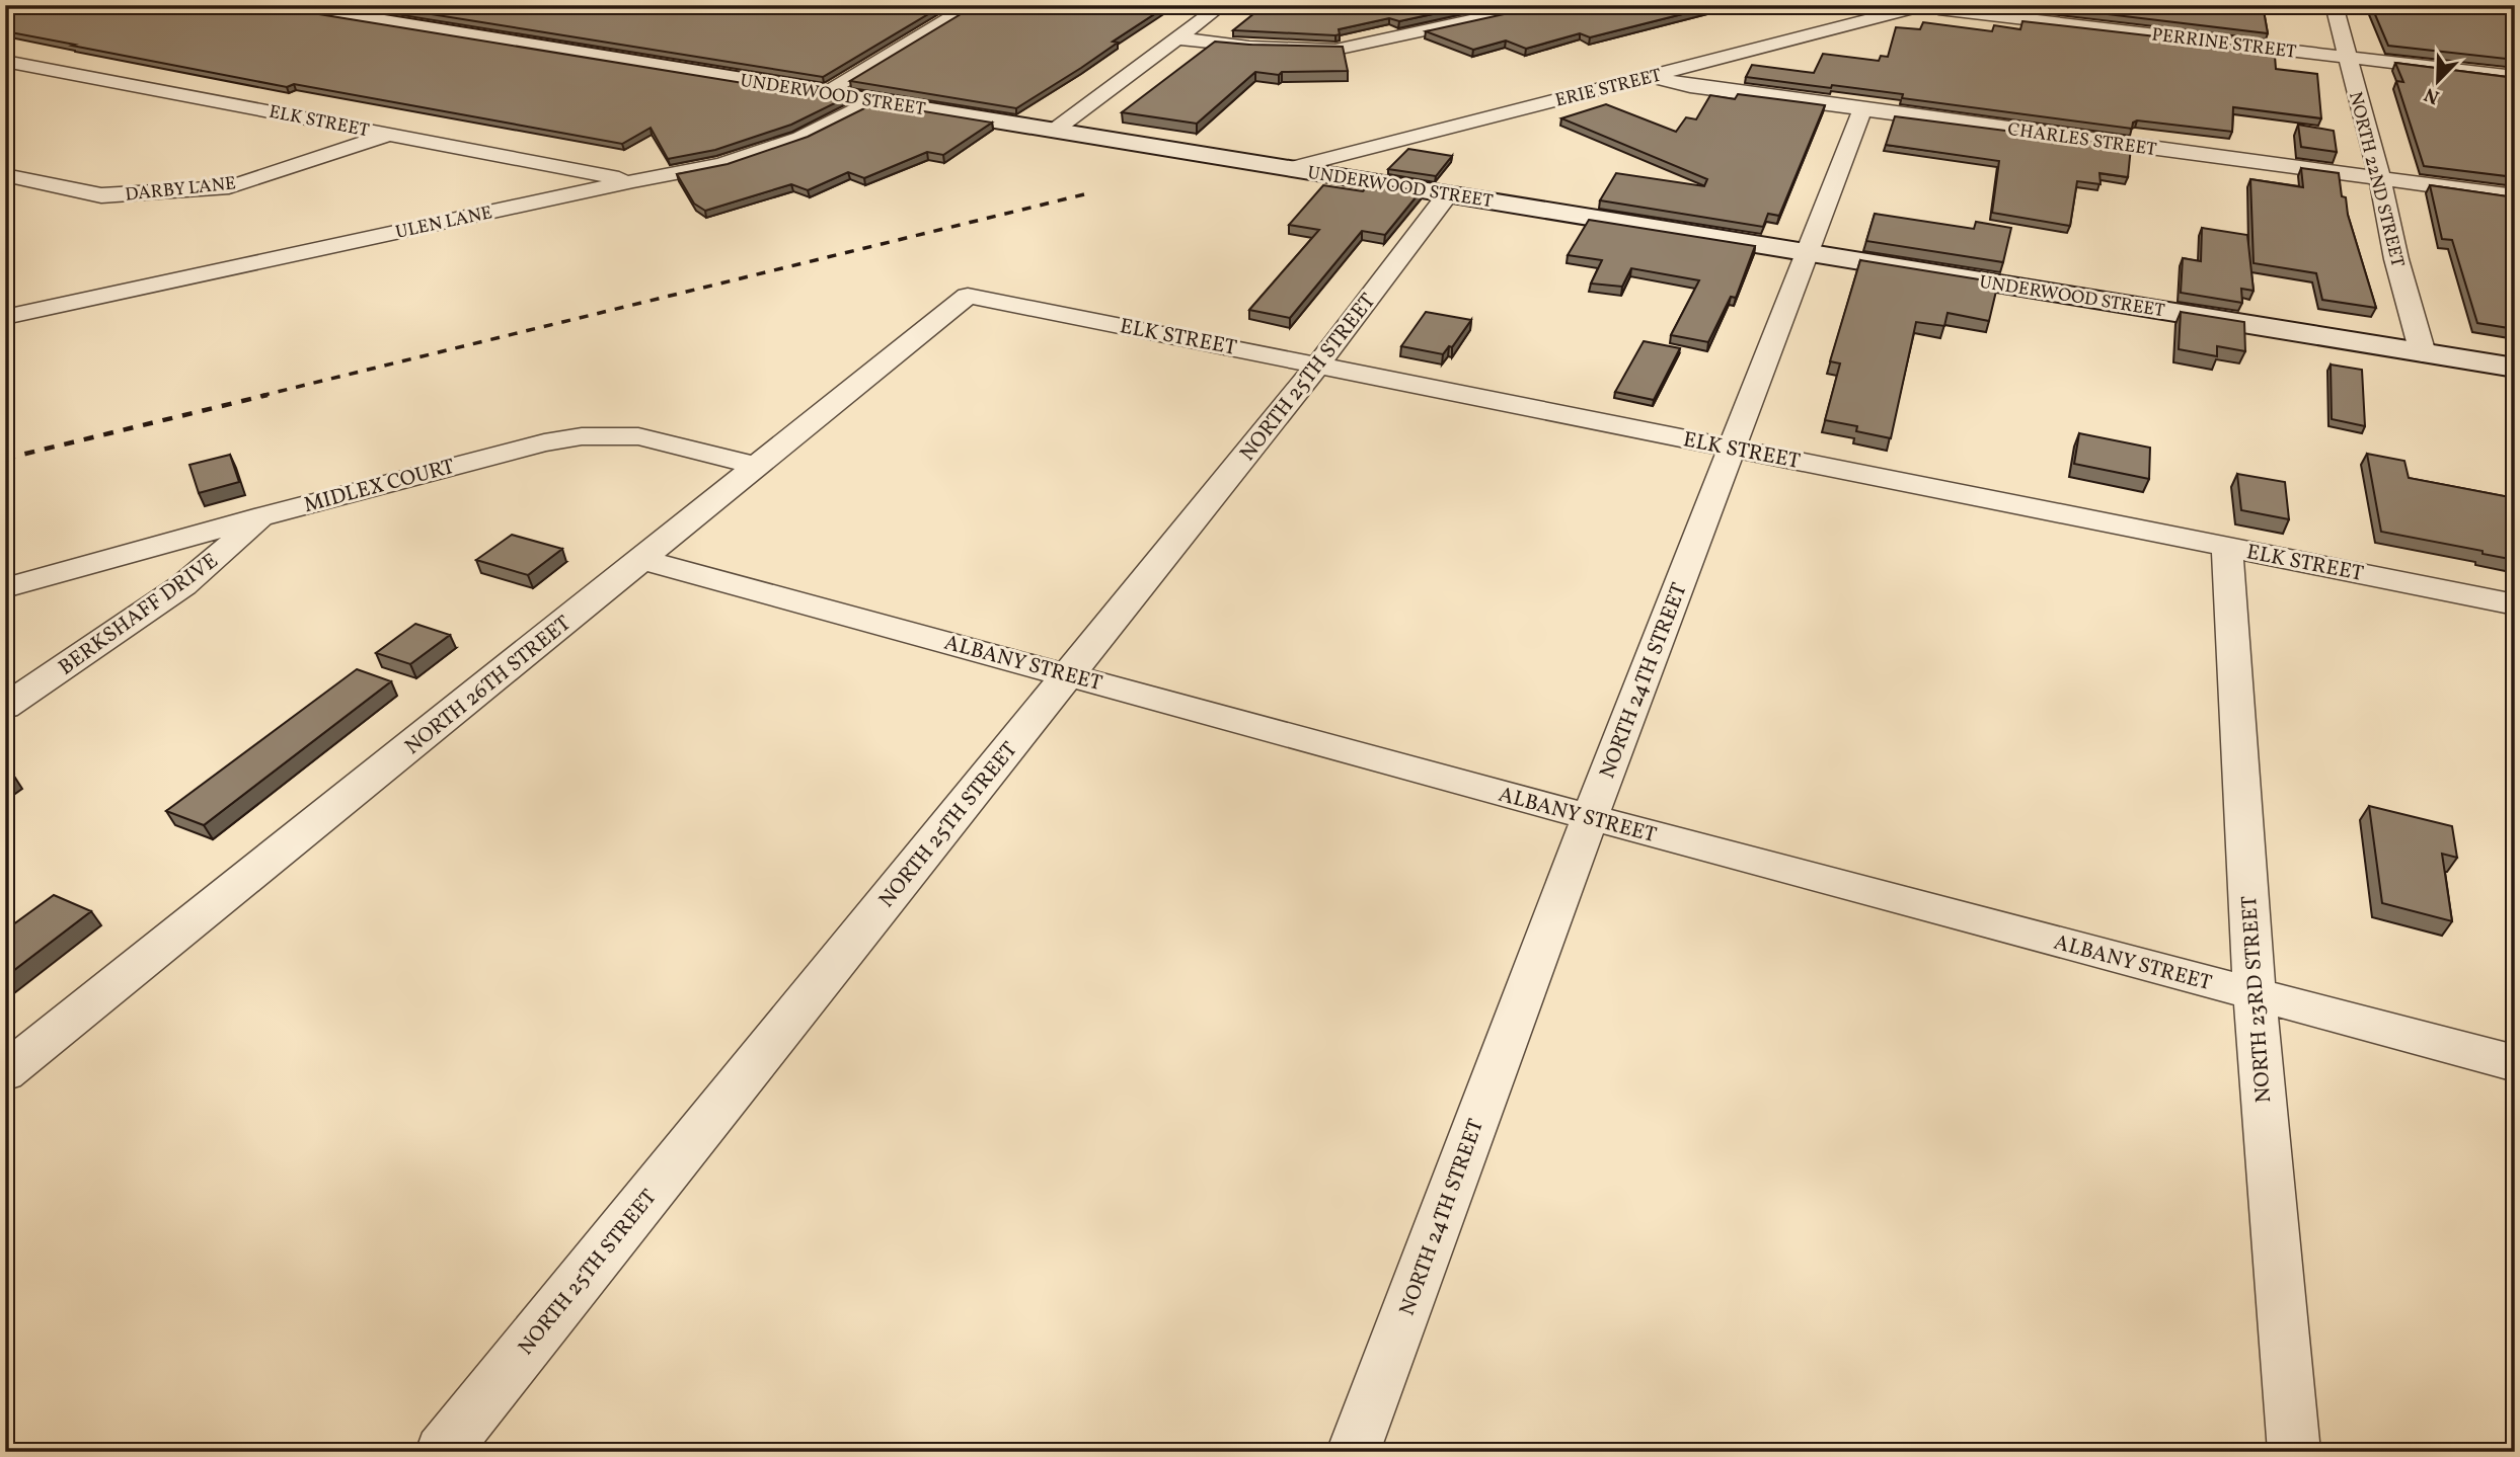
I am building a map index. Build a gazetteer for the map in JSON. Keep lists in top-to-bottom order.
{
  "streets": {
    "street": [
      "PERRINE STREET",
      "ERIE STREET",
      "UNDERWOOD STREET",
      "ELK STREET",
      "CHARLES STREET",
      "NORTH 22ND STREET",
      "DARBY LANE",
      "ULEN LANE",
      "NORTH 25TH STREET",
      "MIDLEX COURT",
      "BERKSHAFF DRIVE",
      "ALBANY STREET",
      "NORTH 24TH STREET",
      "NORTH 26TH STREET",
      "NORTH 23RD STREET"
    ]
  },
  "crossings": [
    ["PERRINE STREET", "NORTH 22ND STREET"],
    ["ERIE STREET", "UNDERWOOD STREET"],
    ["ERIE STREET", "CHARLES STREET"],
    ["UNDERWOOD STREET", "NORTH 22ND STREET"],
    ["UNDERWOOD STREET", "ULEN LANE"],
    ["UNDERWOOD STREET", "NORTH 25TH STREET"],
    ["UNDERWOOD STREET", "NORTH 24TH STREET"],
    ["ELK STREET", "DARBY LANE"],
    ["ELK STREET", "ULEN LANE"],
    ["ELK STREET", "NORTH 25TH STREET"],
    ["ELK STREET", "NORTH 24TH STREET"],
    ["ELK STREET", "NORTH 26TH STREET"],
    ["ELK STREET", "NORTH 23RD STREET"],
    ["CHARLES STREET", "NORTH 22ND STREET"],
    ["CHARLES STREET", "NORTH 24TH STREET"],
    ["NORTH 25TH STREET", "ALBANY STREET"],
    ["MIDLEX COURT", "BERKSHAFF DRIVE"],
    ["MIDLEX COURT", "NORTH 26TH STREET"],
    ["ALBANY STREET", "NORTH 24TH STREET"],
    ["ALBANY STREET", "NORTH 26TH STREET"],
    ["ALBANY STREET", "NORTH 23RD STREET"]
  ],
  "north": "bottom left"
}
